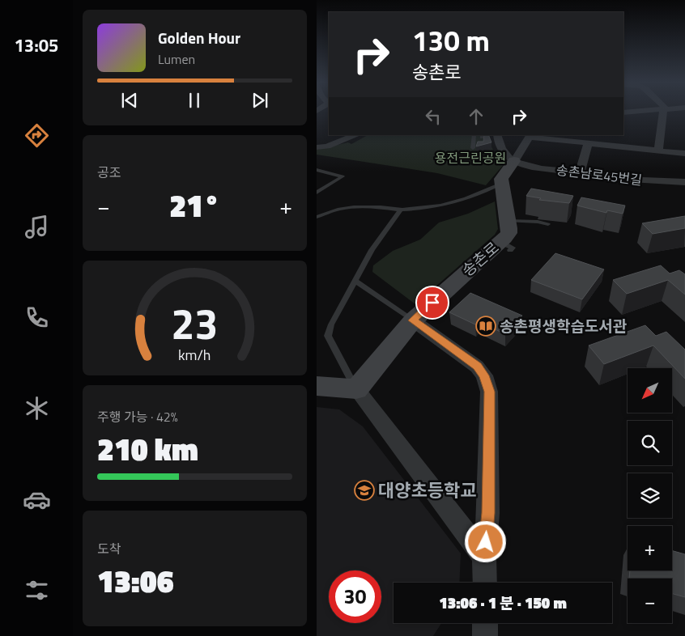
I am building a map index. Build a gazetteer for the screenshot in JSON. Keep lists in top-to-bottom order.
{
  "streets": {
    "street": ["송촌남로45번길", "송촌로"]
  },
  "parks": ["용전근린공원"],
  "places": {
    "library": ["송촌평생학습도서관"],
    "school or university": ["대양초등학교"]
  },
  "north": "bottom left",
  "page": {
    "tabs": "13:05",
    "turn": ["130 m", "송촌로"],
    "song": ["Golden Hour", "Lumen"],
    "tile": [
      "공조",
      ["주행 가능 · 42%", "210 km"],
      ["도착", "13:06"]
    ],
    "heat": ["−", "21°", "+"],
    "map_buttons": ["+", "−"],
    "limit": "30",
    "trip": "13:06 · 1 분 · 150 m",
    "gauge": ["23", "km/h"]
  }
}
